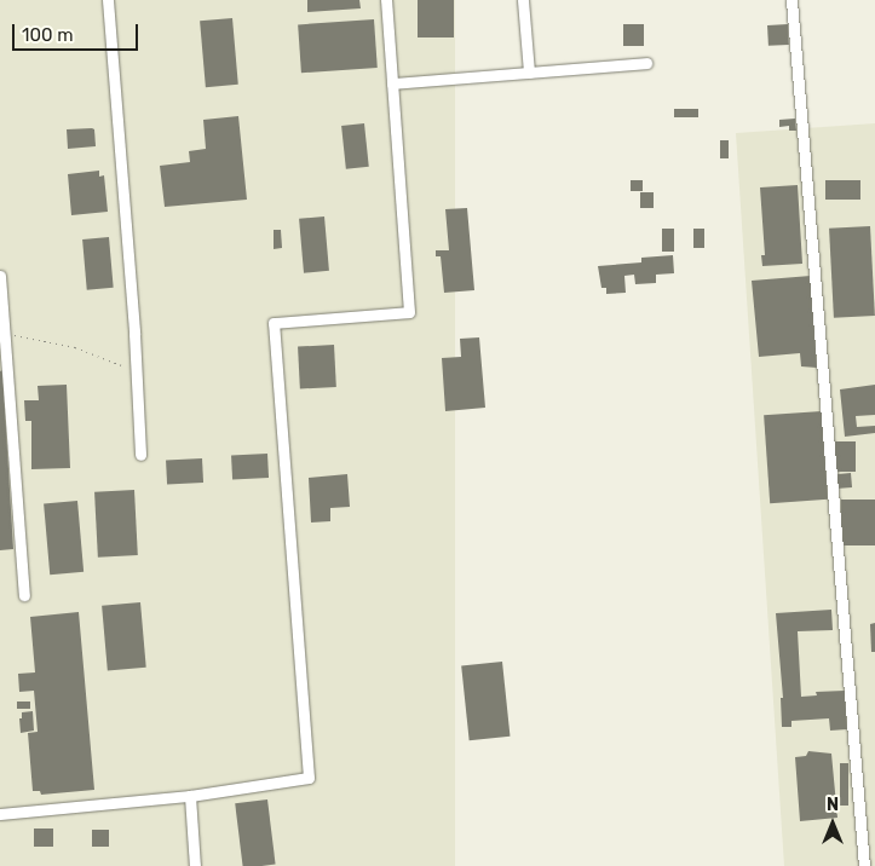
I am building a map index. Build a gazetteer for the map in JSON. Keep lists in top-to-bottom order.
{
  "scale_bar": "100 m",
  "north": "top"
}
